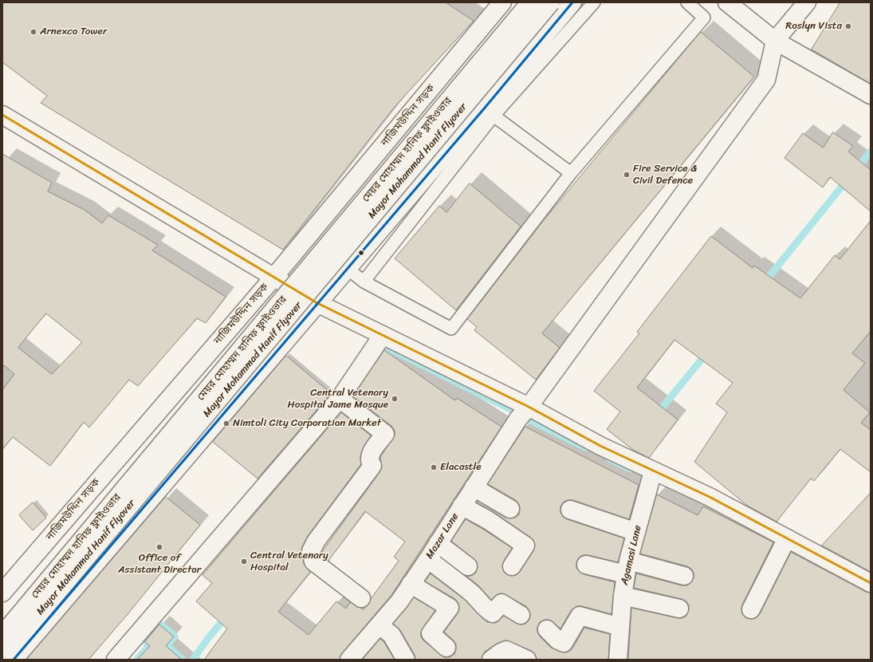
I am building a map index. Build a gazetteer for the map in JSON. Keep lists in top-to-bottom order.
{
  "streets": {
    "main road": [
      "নাজিমউদ্দিন সড়ক",
      "মেয়র মোহাম্মদ হানিফ ফ্লাইওভার",
      "Mayor Mohammad Hanif Flyover",
      "Mazar Lane",
      "Agamasi Lane"
    ]
  },
  "places": [
    "Roslyn Vista",
    "Arnexco Tower",
    "Fire Service & Civil Defence",
    "Central Vetenary Hospital Jame Mosque",
    "Nimtoli City Corporation Market",
    "Elacastle",
    "Office of Assistant Director",
    "Central Vetenary Hospital"
  ]
}
